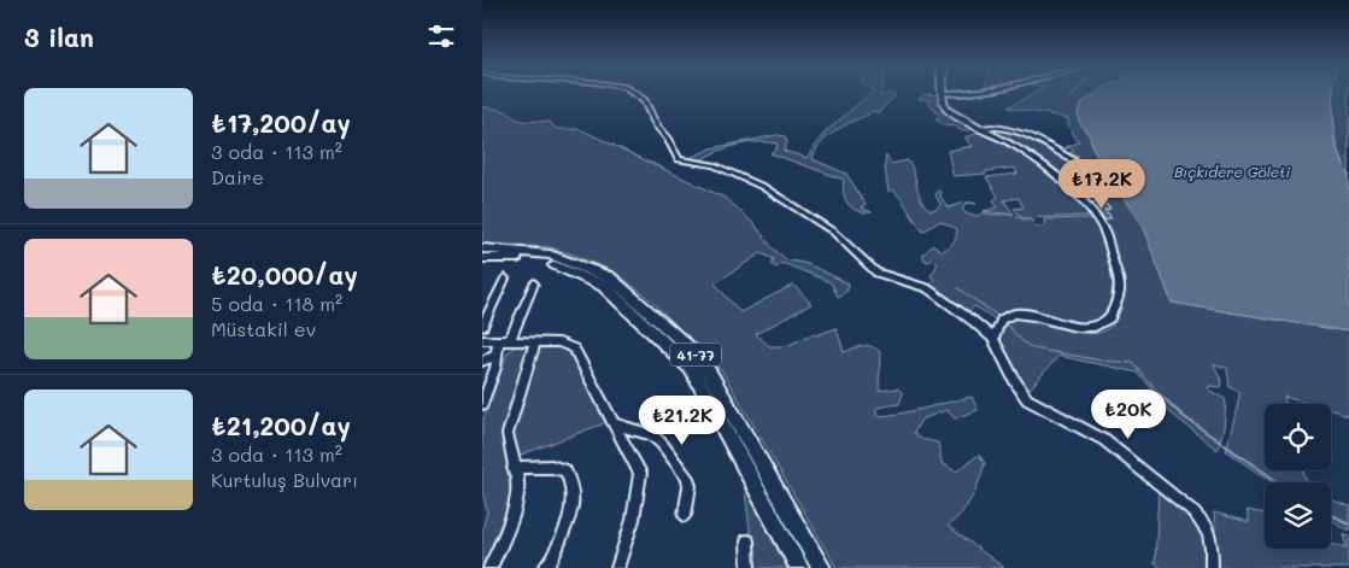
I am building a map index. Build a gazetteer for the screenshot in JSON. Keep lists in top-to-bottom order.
{
  "streets": {
    "highway": ["41-77"]
  },
  "water": ["Bıçkıdere Göleti"],
  "page": {
    "heading": "3 ilan",
    "list": [
      {
        "name": "₺17,200/ay",
        "note": "3 oda · 113 m² · Daire"
      },
      {
        "name": "₺20,000/ay",
        "note": "5 oda · 118 m² · Müstakil ev"
      },
      {
        "name": "₺21,200/ay",
        "note": "3 oda · 113 m² · Kurtuluş Bulvarı"
      }
    ],
    "price": ["₺17.2K", "₺20K", "₺21.2K"]
  }
}
